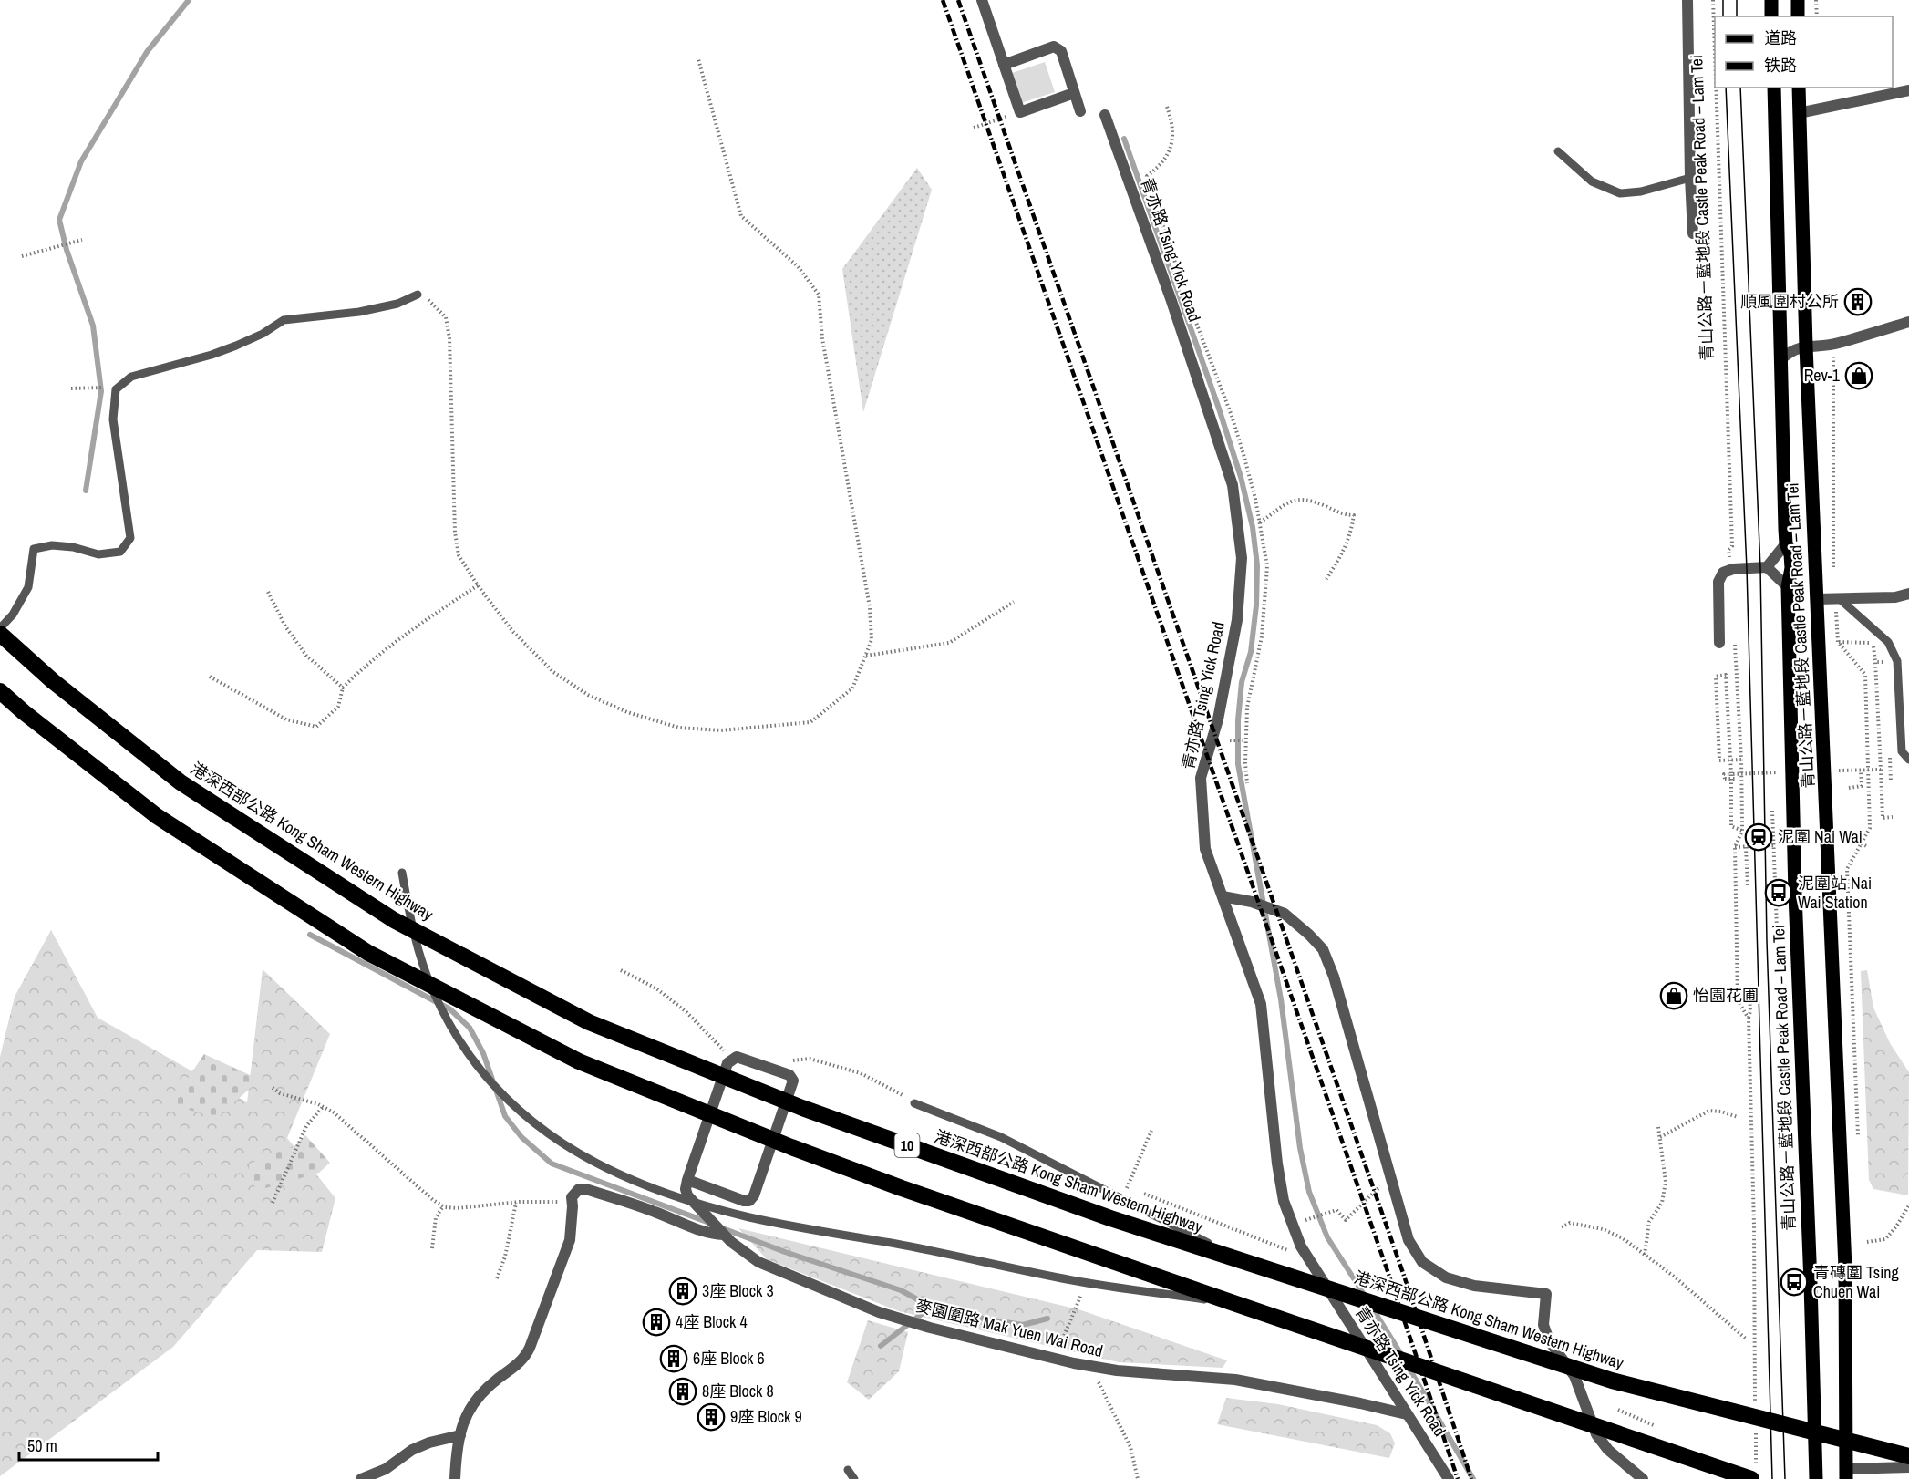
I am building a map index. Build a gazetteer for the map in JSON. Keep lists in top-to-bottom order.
{
  "streets": {
    "highway": ["港深西部公路 Kong Sham Western Highway", "10"],
    "main road": ["青山公路－藍地段 Castle Peak Road – Lam Tei"],
    "street": ["青亦路 Tsing Yick Road", "麥園圍路 Mak Yuen Wai Road"]
  },
  "crossings": [
    ["青亦路 Tsing Yick Road", "麥園圍路 Mak Yuen Wai Road"]
  ],
  "places": {
    "building": [
      "順風圍村公所",
      "3座 Block 3",
      "4座 Block 4",
      "6座 Block 6",
      "8座 Block 8",
      "9座 Block 9"
    ],
    "shop": ["Rev-1", "怡園花圃"],
    "station": ["泥圍 Nai Wai"],
    "bus stop": ["泥圍站 Nai Wai Station", "青磚圍 Tsing Chuen Wai"]
  },
  "legend": ["道路", "铁路"],
  "scale_bar": "50 m"
}
